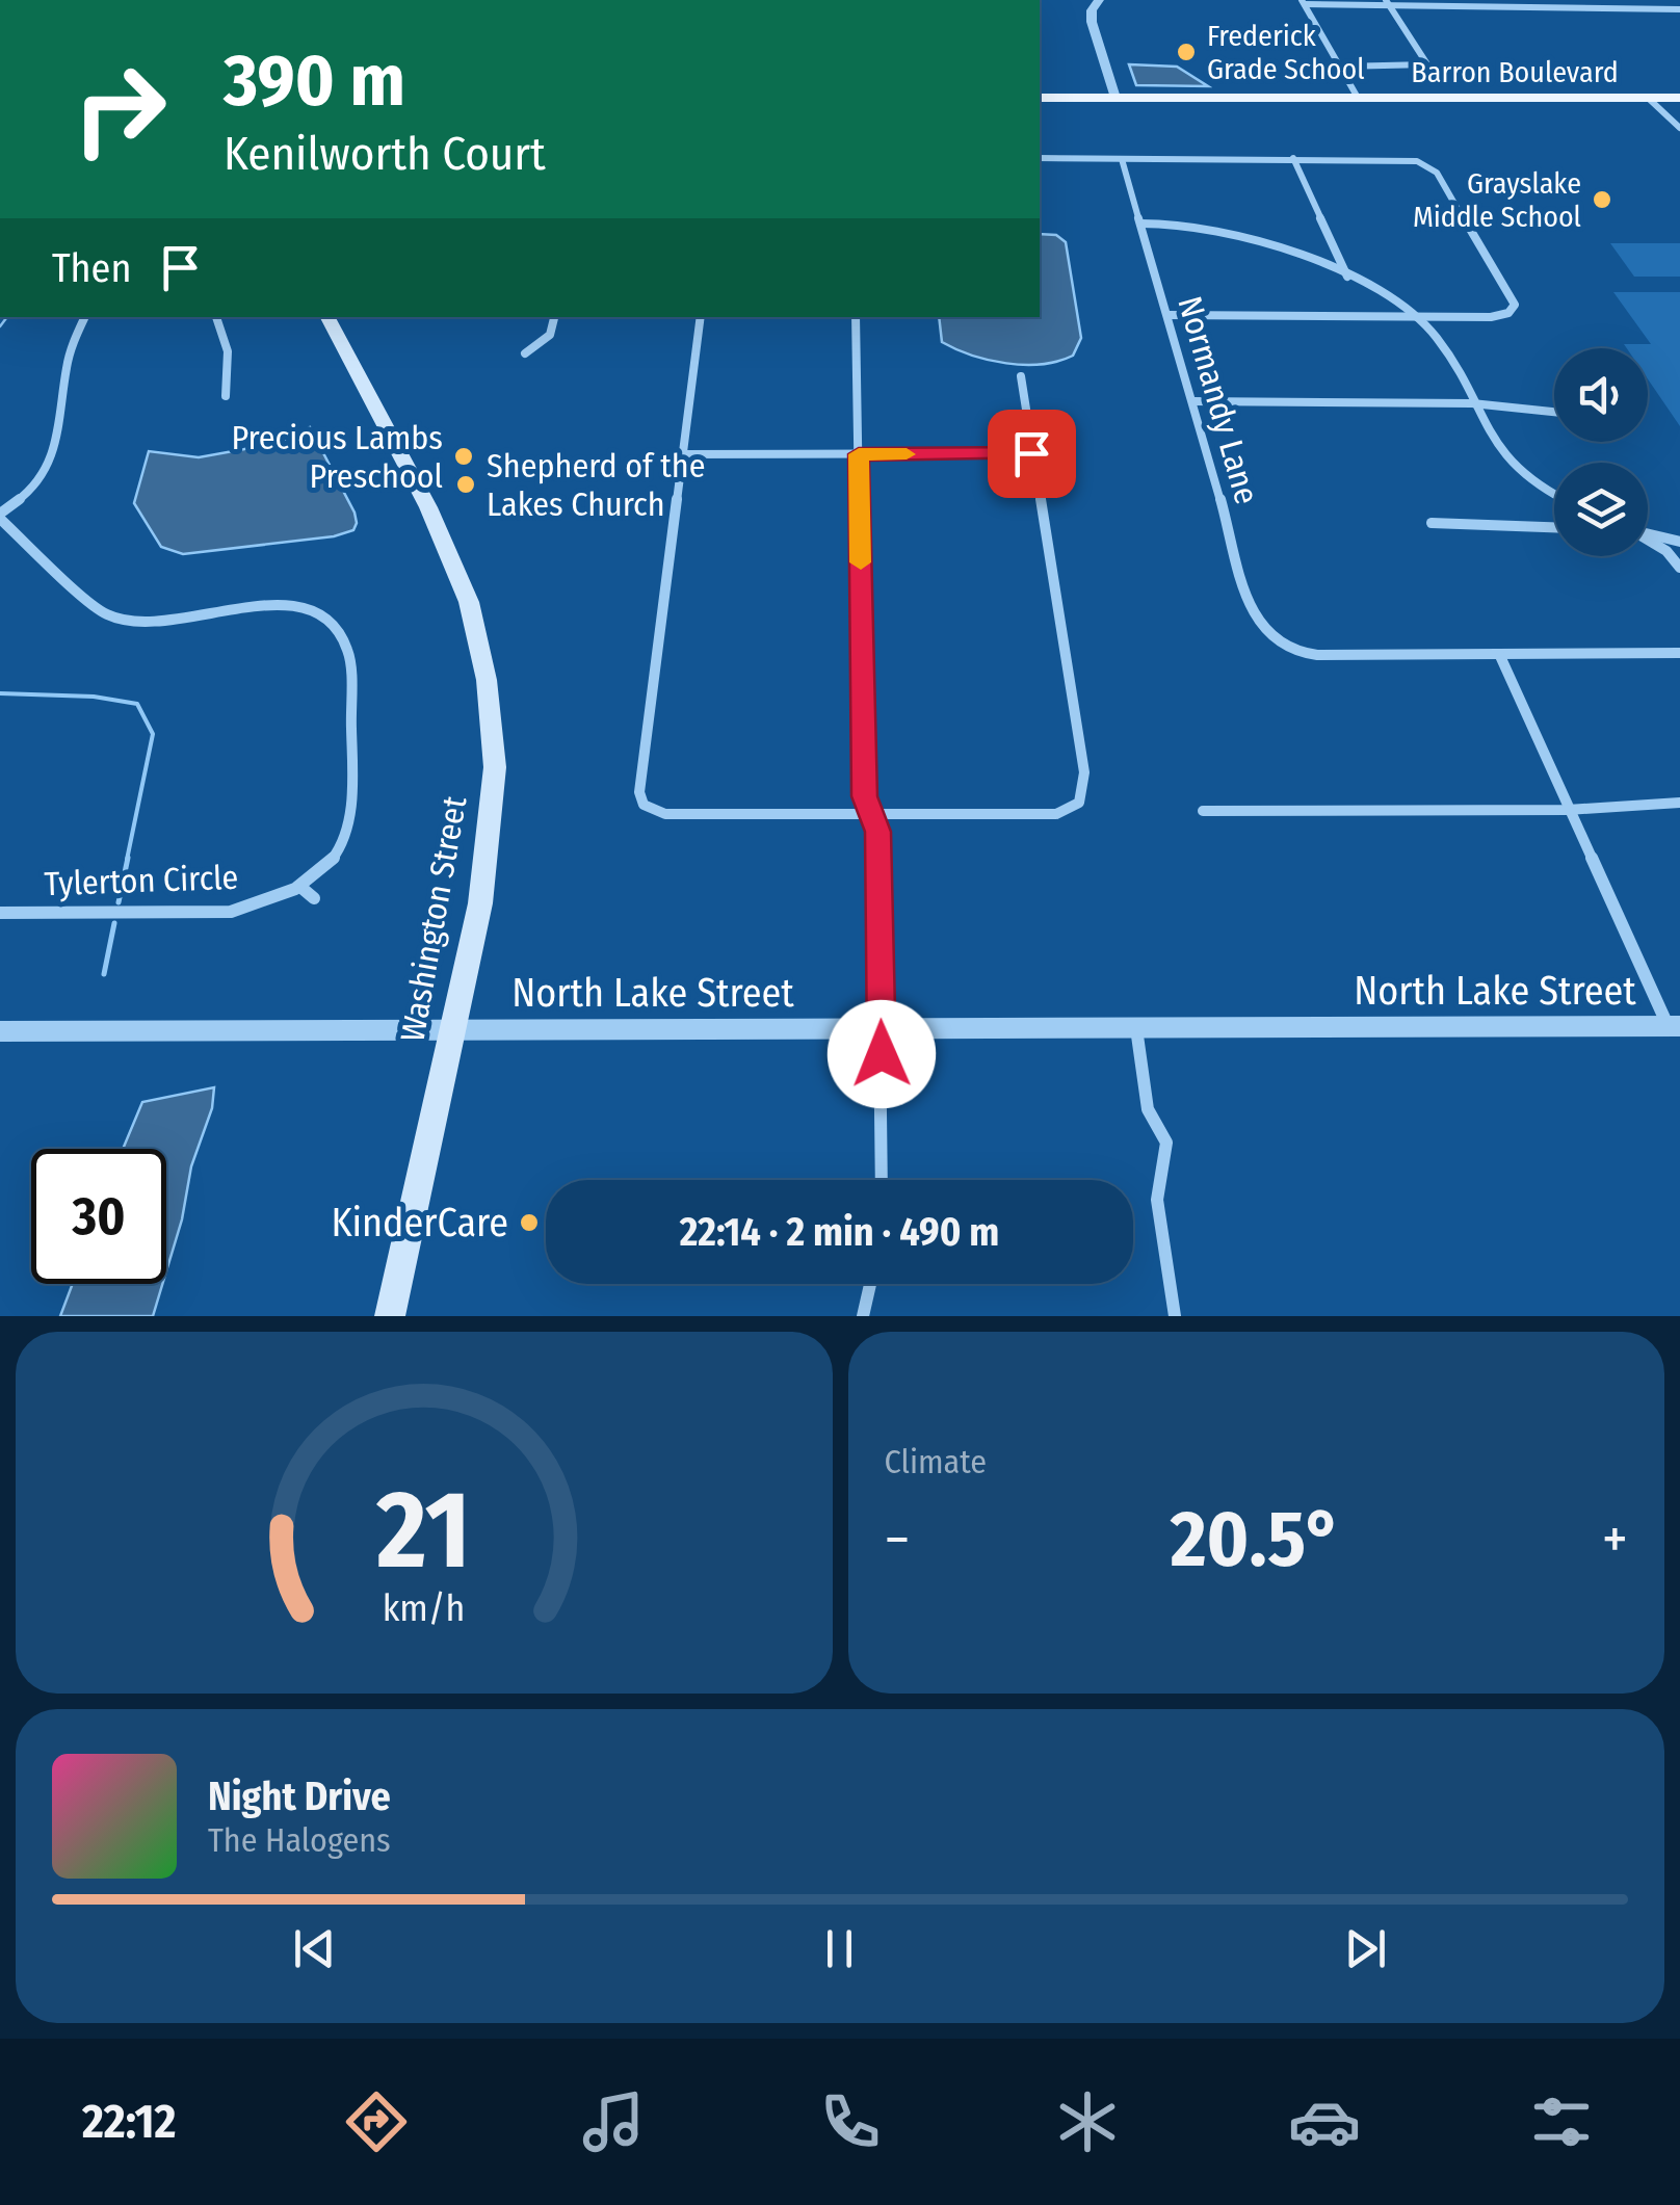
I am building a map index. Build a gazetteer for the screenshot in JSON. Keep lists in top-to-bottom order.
{
  "streets": {
    "main road": ["Barron Boulevard", "Washington Street"],
    "street": ["Normandy Lane", "Tylerton Circle", "North Lake Street"]
  },
  "crossings": [
    ["Washington Street", "North Lake Street"]
  ],
  "places": [
    "Frederick Grade School",
    "Grayslake Middle School",
    "Precious Lambs Preschool",
    "Shepherd of the Lakes Church",
    "KinderCare"
  ],
  "page": {
    "turn": ["390 m", "Kenilworth Court"],
    "then": "Then",
    "limit": "30",
    "trip": "22:14 · 2 min · 490 m",
    "tile": "Climate",
    "heat": ["−", "20.5°", "+"],
    "song": ["Night Drive", "The Halogens"],
    "tabs": "22:12",
    "gauge": ["21", "km/h"]
  }
}
